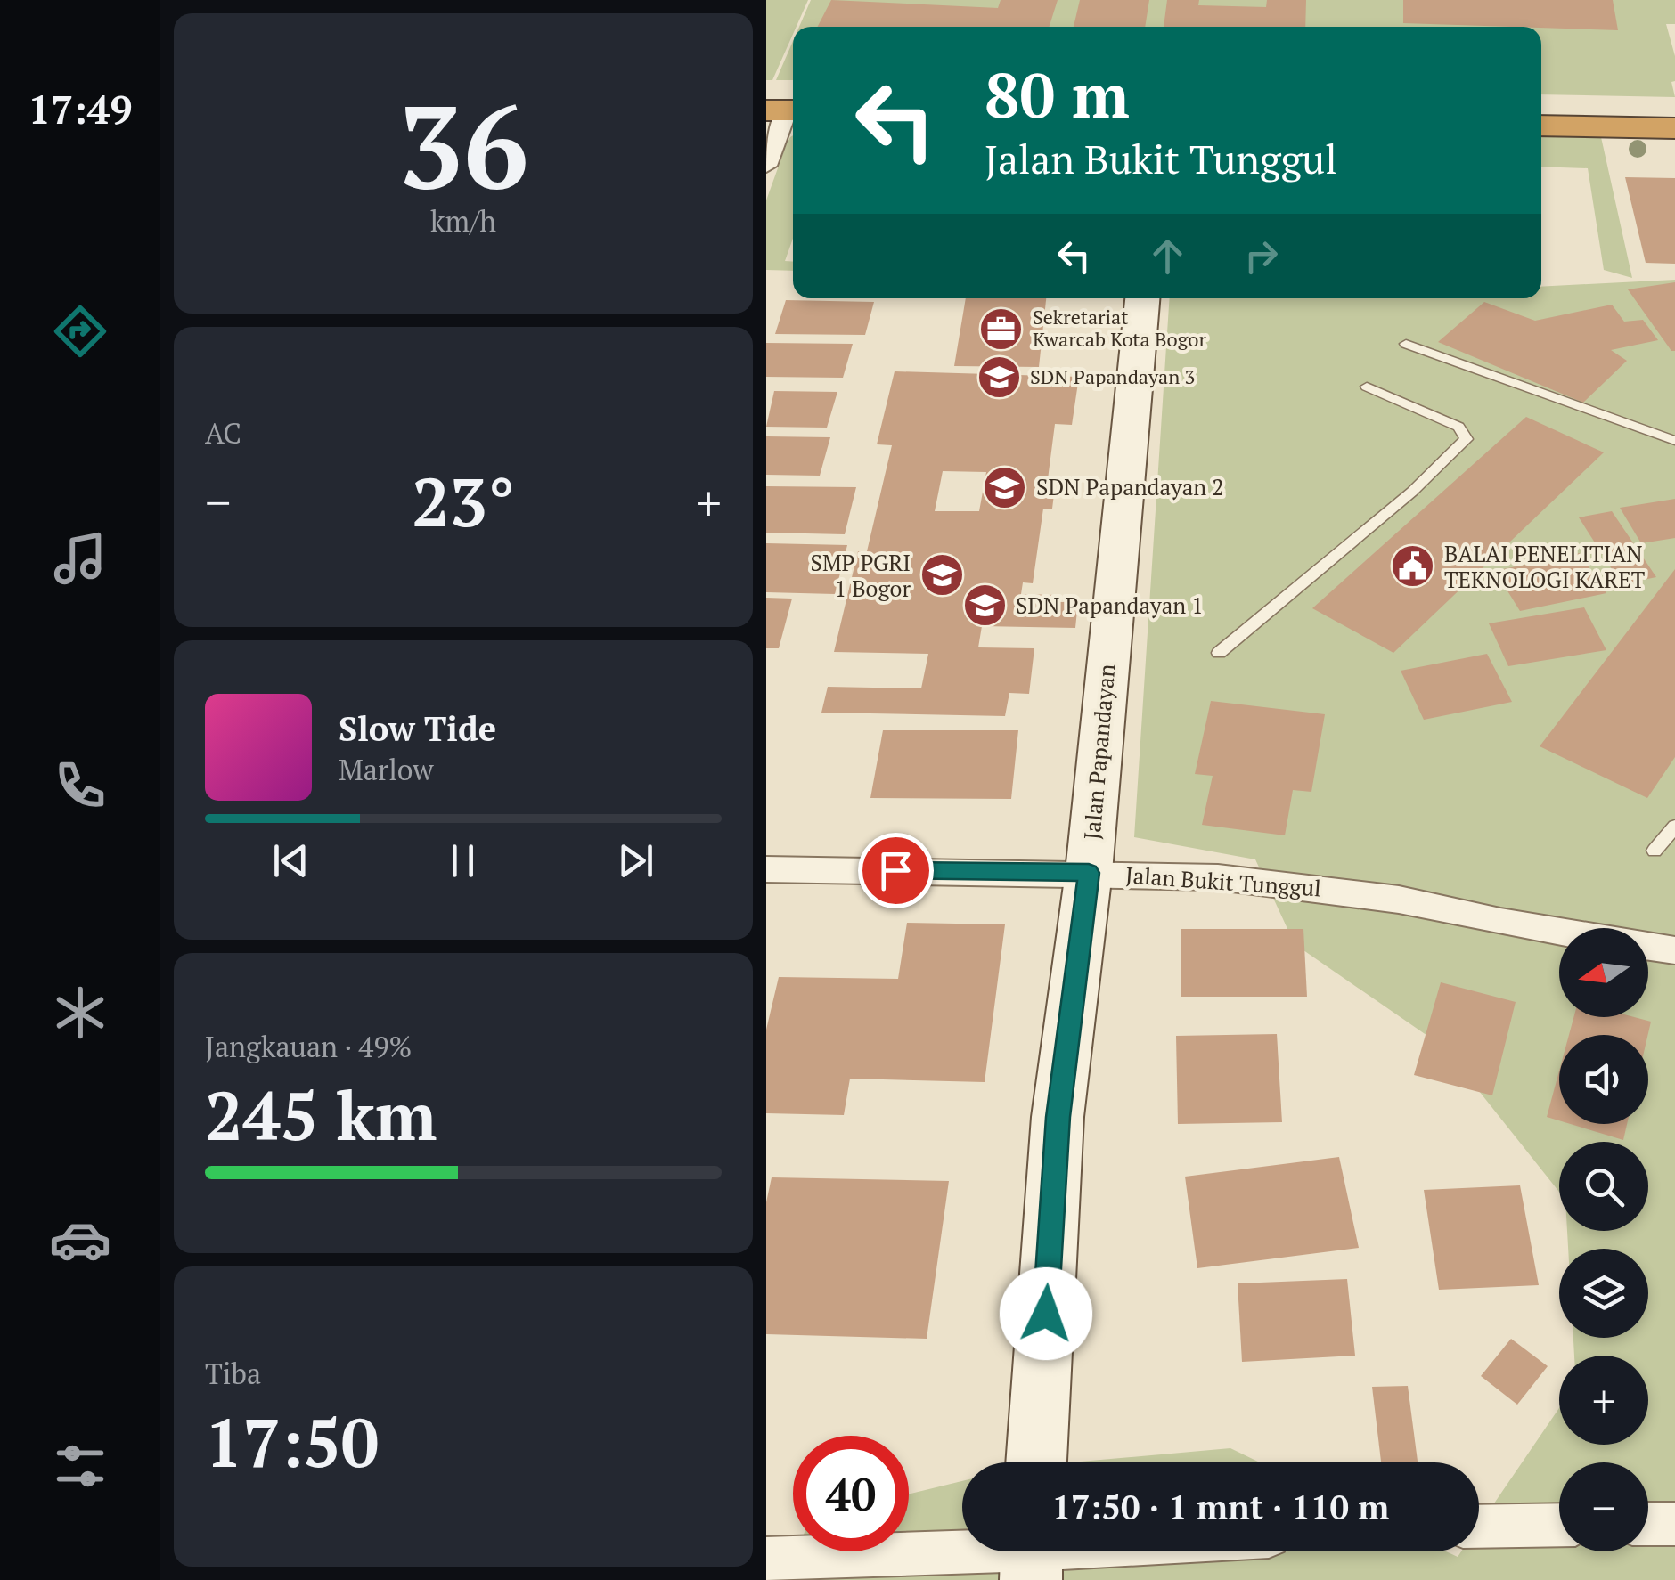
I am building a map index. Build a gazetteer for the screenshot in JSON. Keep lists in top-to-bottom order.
{
  "streets": {
    "street": ["Jalan Papandayan", "Jalan Bukit Tunggul"]
  },
  "crossings": [
    ["Jalan Papandayan", "Jalan Bukit Tunggul"]
  ],
  "places": {
    "office": ["Sekretariat Kwarcab Kota Bogor"],
    "school or university": [
      "SDN Papandayan 3",
      "SDN Papandayan 2",
      "SMP PGRI 1 Bogor",
      "SDN Papandayan 1"
    ],
    "public building": ["BALAI PENELITIAN TEKNOLOGI KARET"]
  },
  "north": "left",
  "page": {
    "tabs": "17:49",
    "tile": [
      ["36", "km/h"],
      "AC",
      ["Jangkauan · 49%", "245 km"],
      ["Tiba", "17:50"]
    ],
    "turn": ["80 m", "Jalan Bukit Tunggul"],
    "heat": ["−", "23°", "+"],
    "song": ["Slow Tide", "Marlow"],
    "map_buttons": ["+", "−"],
    "limit": "40",
    "trip": "17:50 · 1 mnt · 110 m"
  }
}
